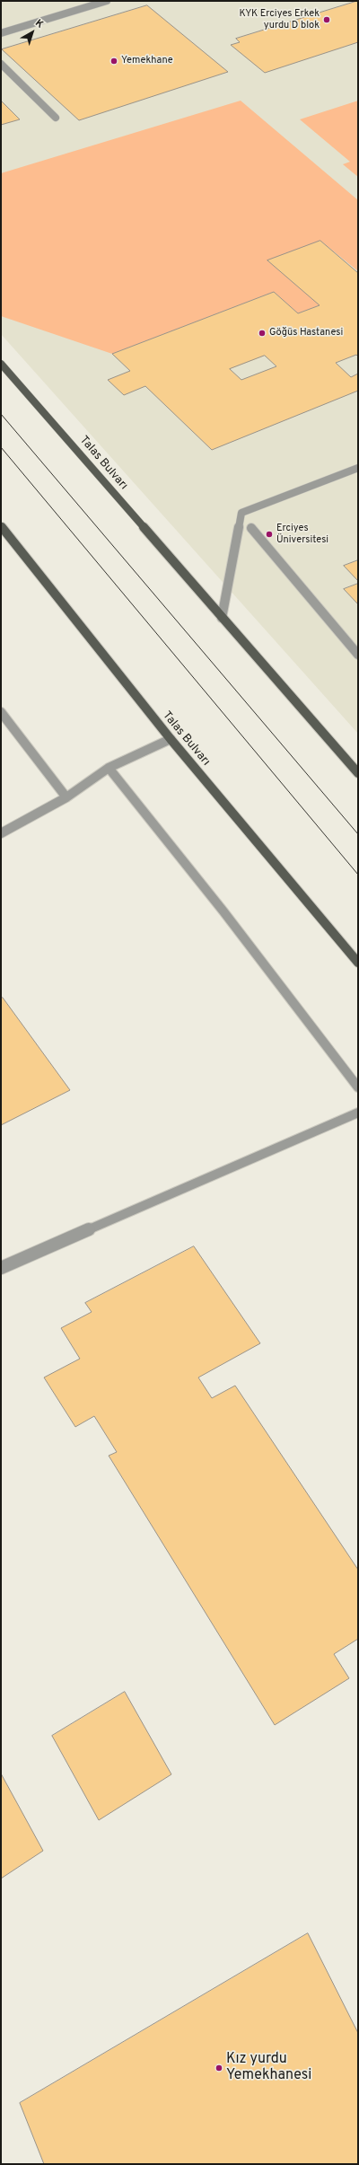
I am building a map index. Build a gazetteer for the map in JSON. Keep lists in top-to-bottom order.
{
  "streets": {
    "main road": ["Talas Bulvarı"]
  },
  "places": [
    "KYK Erciyes Erkek yurdu D blok",
    "Yemekhane",
    "Göğüs Hastanesi",
    "Erciyes Üniversitesi",
    "Kız yurdu Yemekhanesi"
  ],
  "north": "top right"
}
